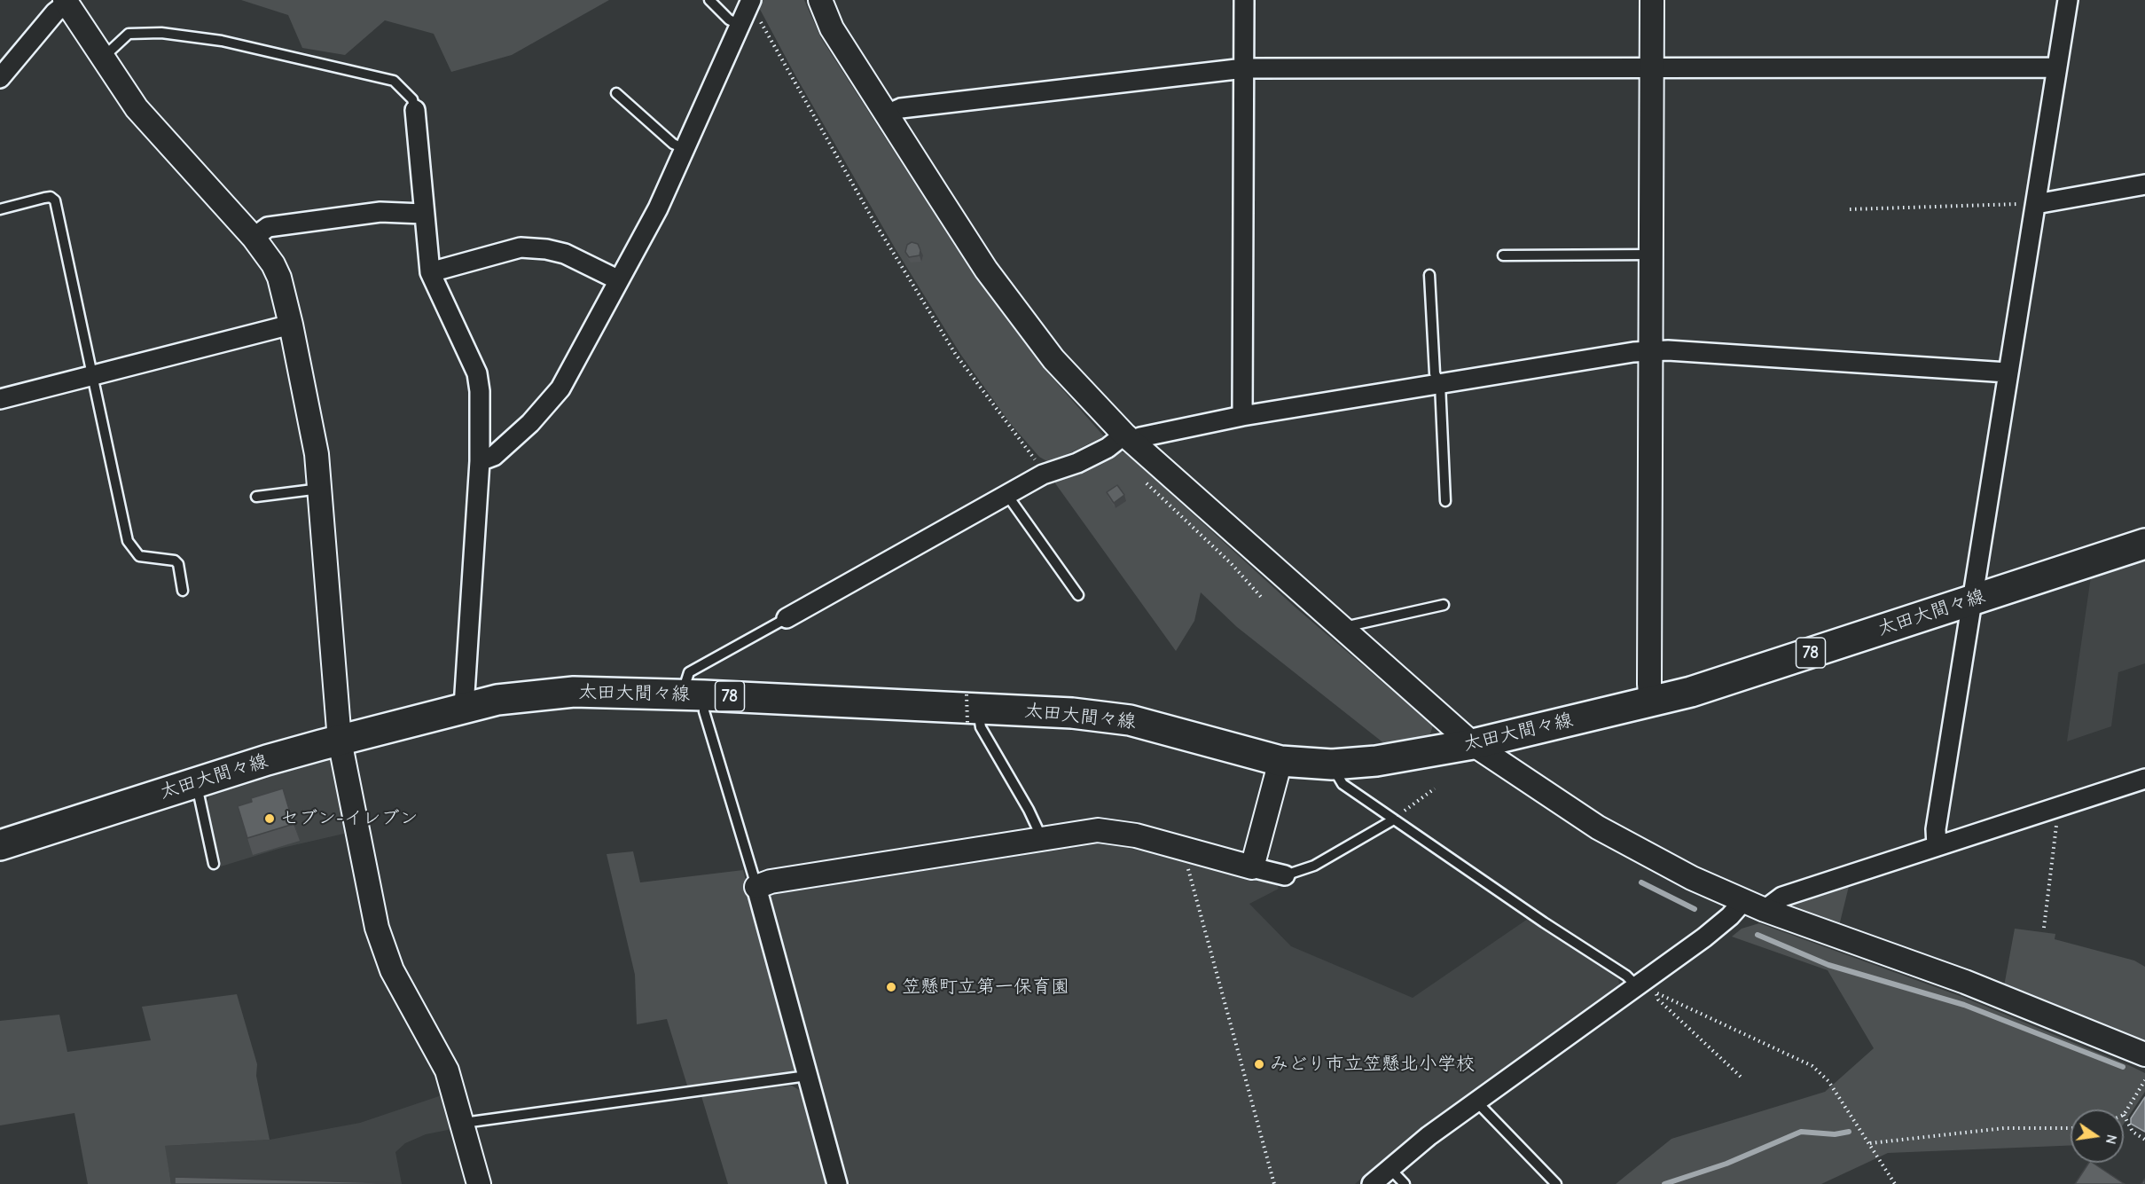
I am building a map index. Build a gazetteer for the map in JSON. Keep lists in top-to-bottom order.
{
  "streets": {
    "main road": ["太田大間々線", "78"]
  },
  "places": ["セブン-イレブン", "笠懸町立第一保育園", "みどり市立笠懸北小学校"],
  "north": "right"
}
